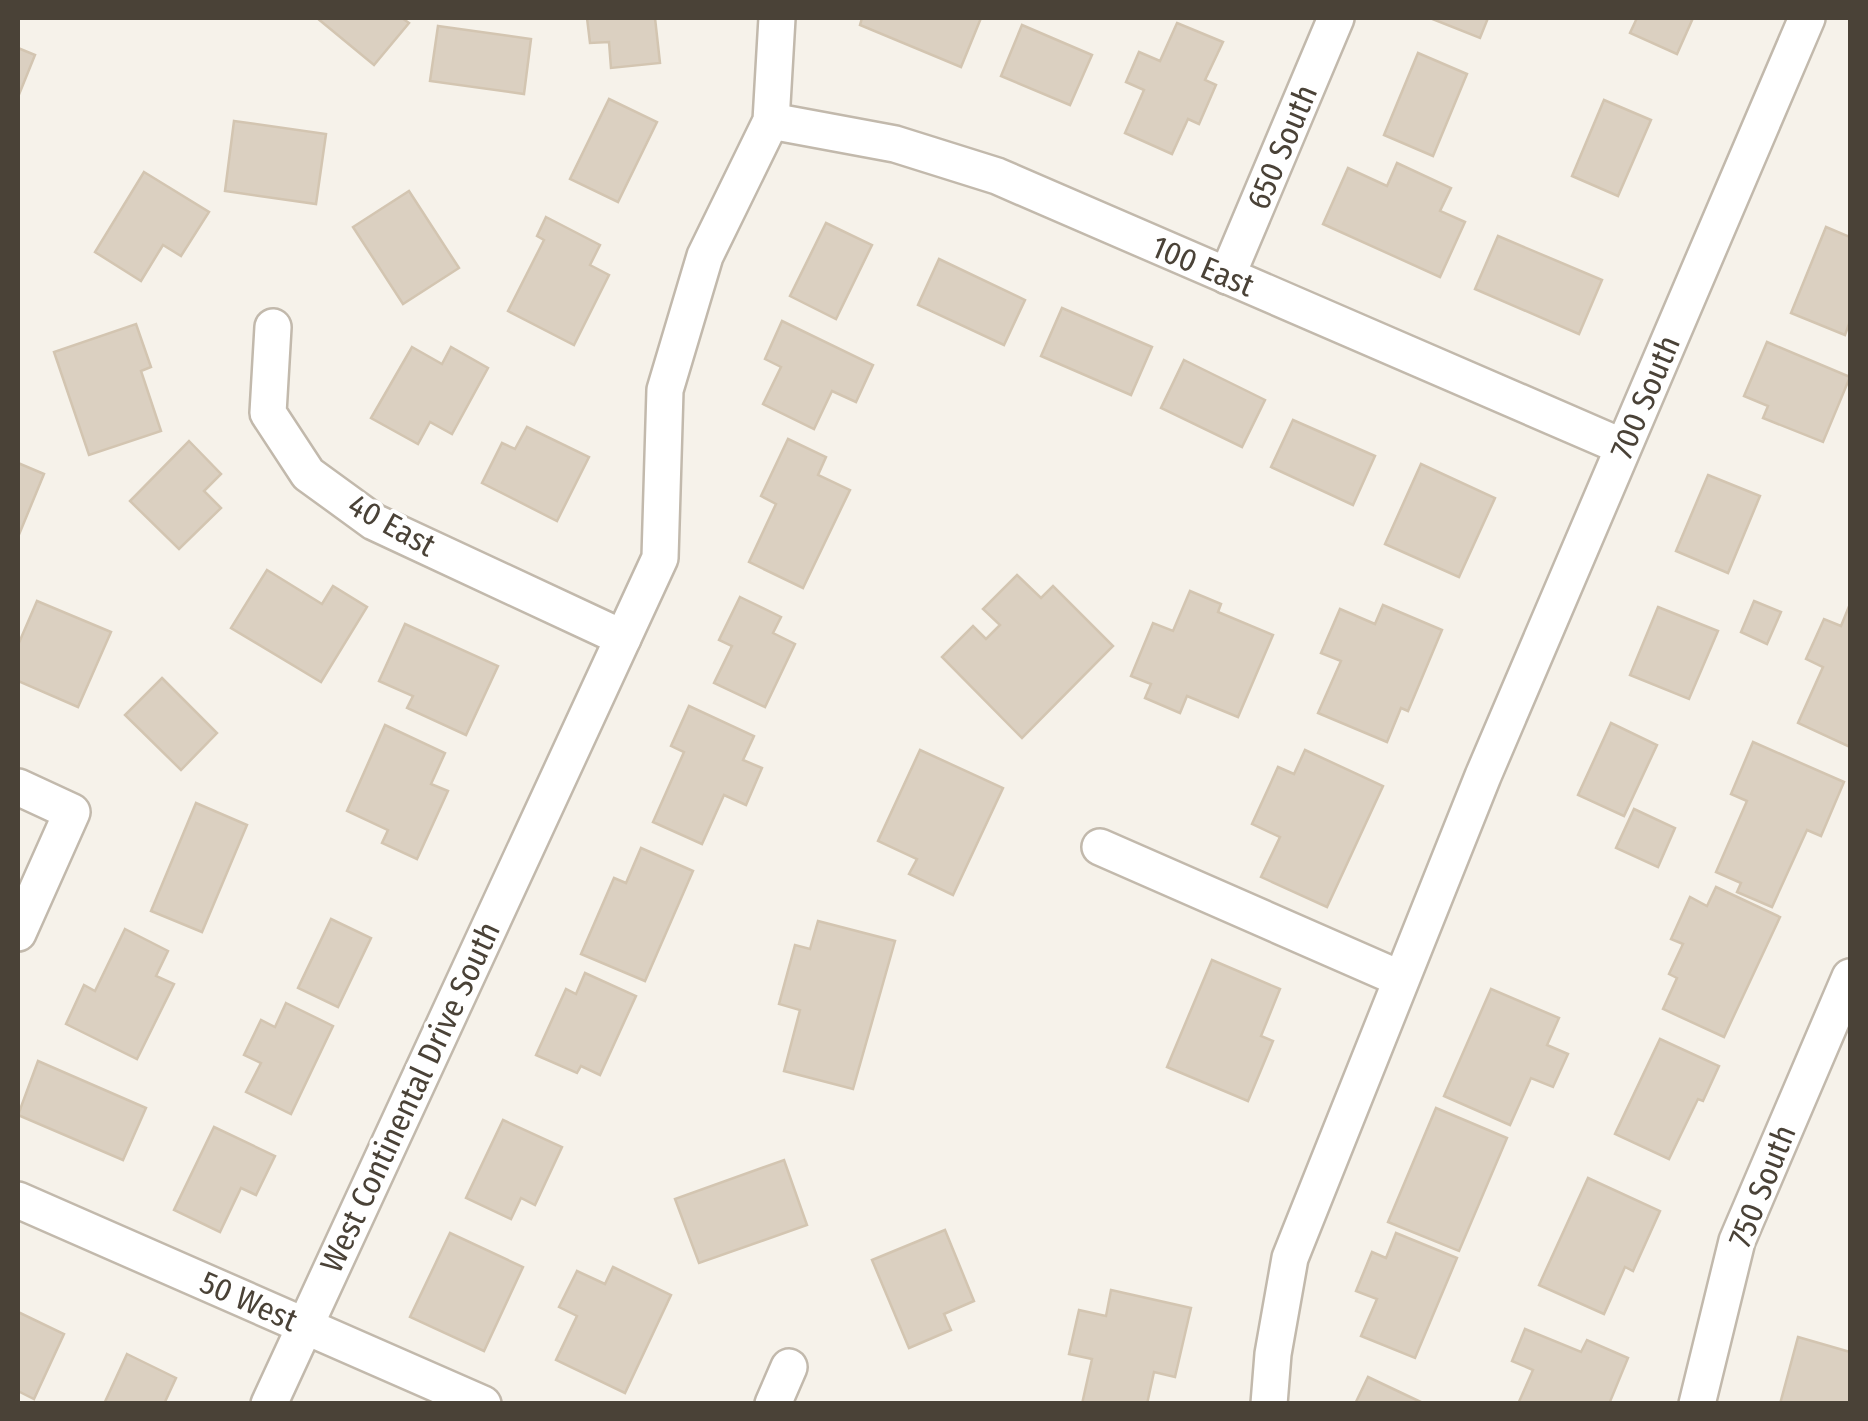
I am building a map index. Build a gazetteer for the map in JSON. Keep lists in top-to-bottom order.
{
  "streets": {
    "street": [
      "650 South",
      "100 East",
      "700 South",
      "40 East",
      "West Continental Drive South",
      "750 South",
      "50 West"
    ]
  },
  "crossings": [
    ["650 South", "100 East"],
    ["100 East", "700 South"],
    ["100 East", "West Continental Drive South"],
    ["40 East", "West Continental Drive South"],
    ["West Continental Drive South", "50 West"]
  ]
}
